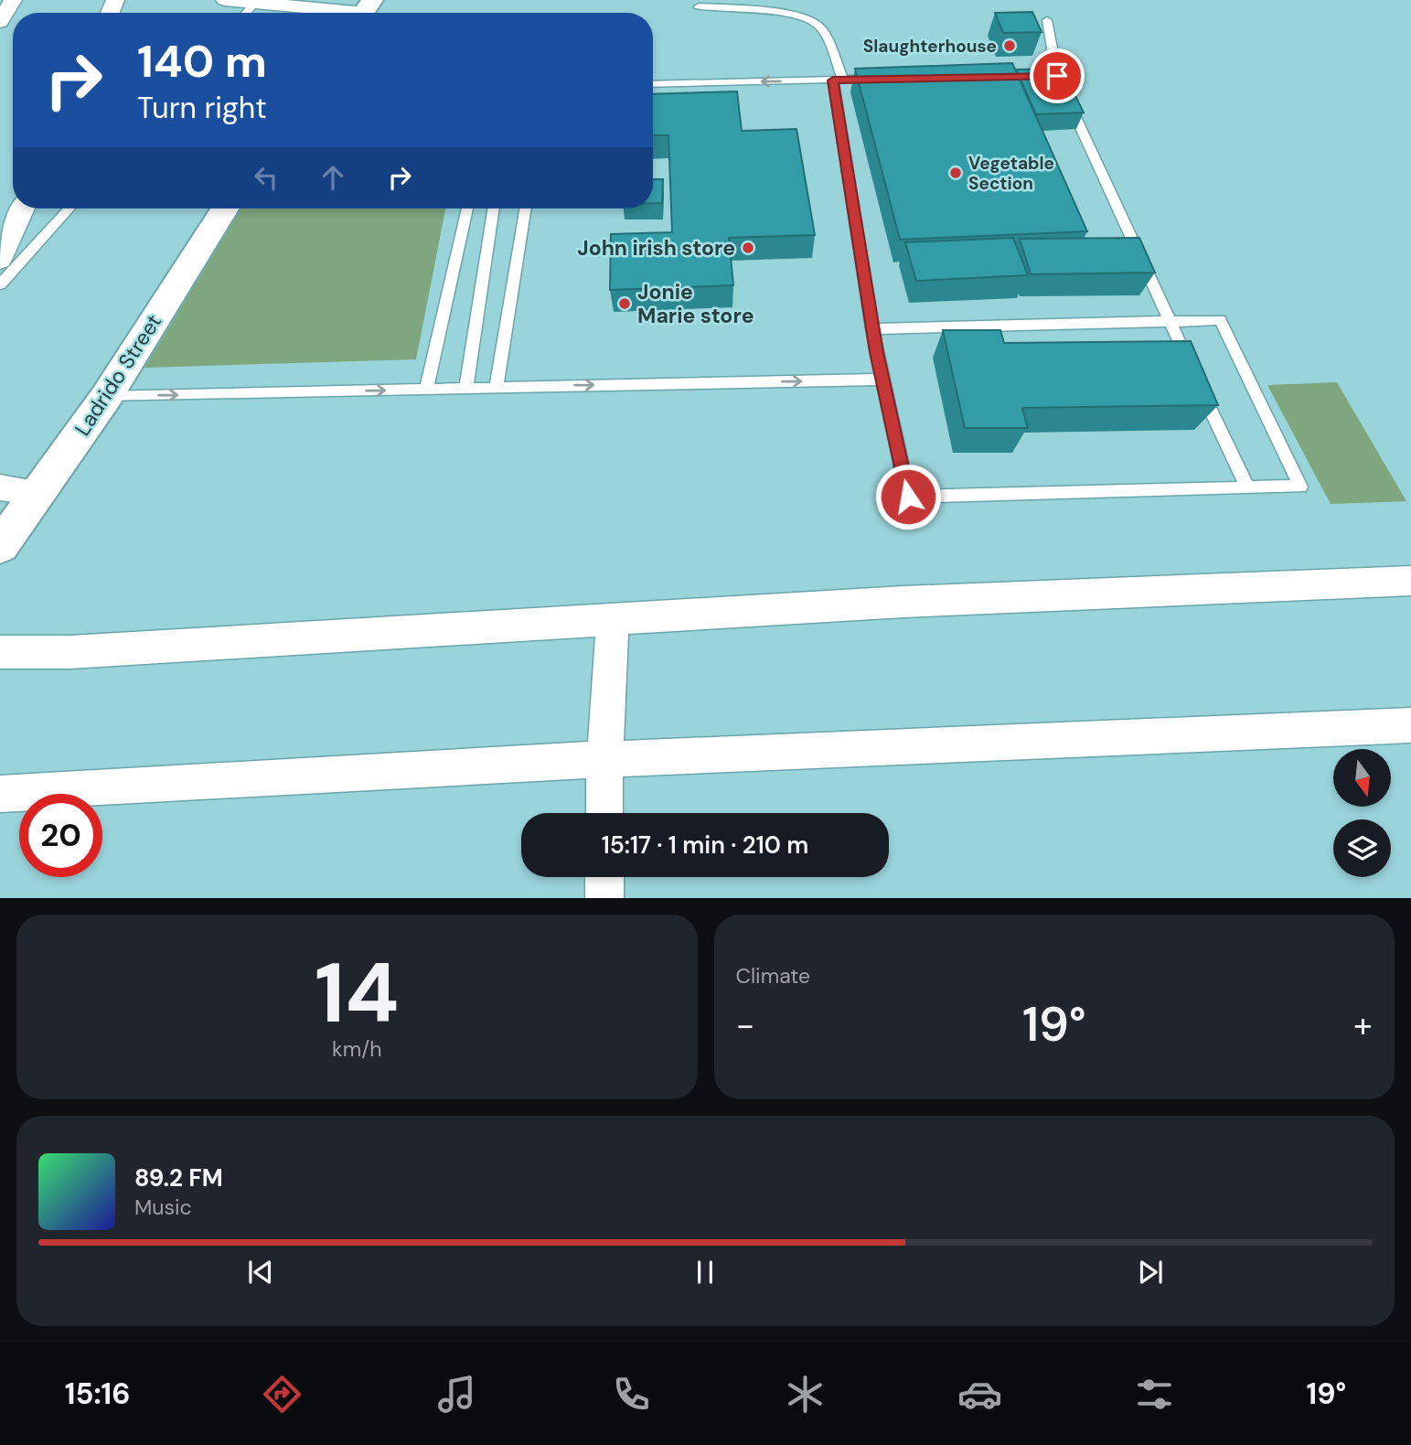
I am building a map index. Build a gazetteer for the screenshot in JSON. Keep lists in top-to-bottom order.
{
  "streets": {
    "street": ["Ladrido Street"]
  },
  "places": [
    "Slaughterhouse",
    "Vegetable Section",
    "John irish store",
    "Jonie Marie store"
  ],
  "north": "bottom",
  "page": {
    "turn": ["140 m", "Turn right"],
    "limit": "20",
    "trip": "15:17 · 1 min · 210 m",
    "tile": [
      ["14", "km/h"],
      "Climate"
    ],
    "heat": ["−", "19°", "+"],
    "song": ["89.2 FM", "Music"],
    "tabs": ["15:16", "19°"]
  }
}
